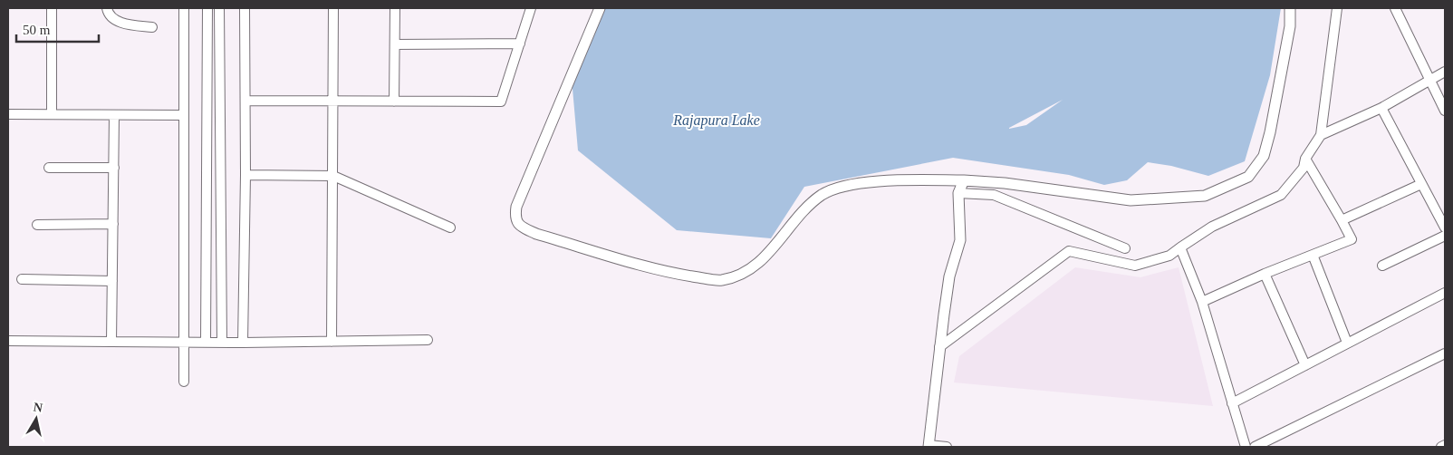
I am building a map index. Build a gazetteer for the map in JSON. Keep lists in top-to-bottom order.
{
  "water": ["Rajapura Lake"],
  "scale_bar": "50 m",
  "north": "top"
}
